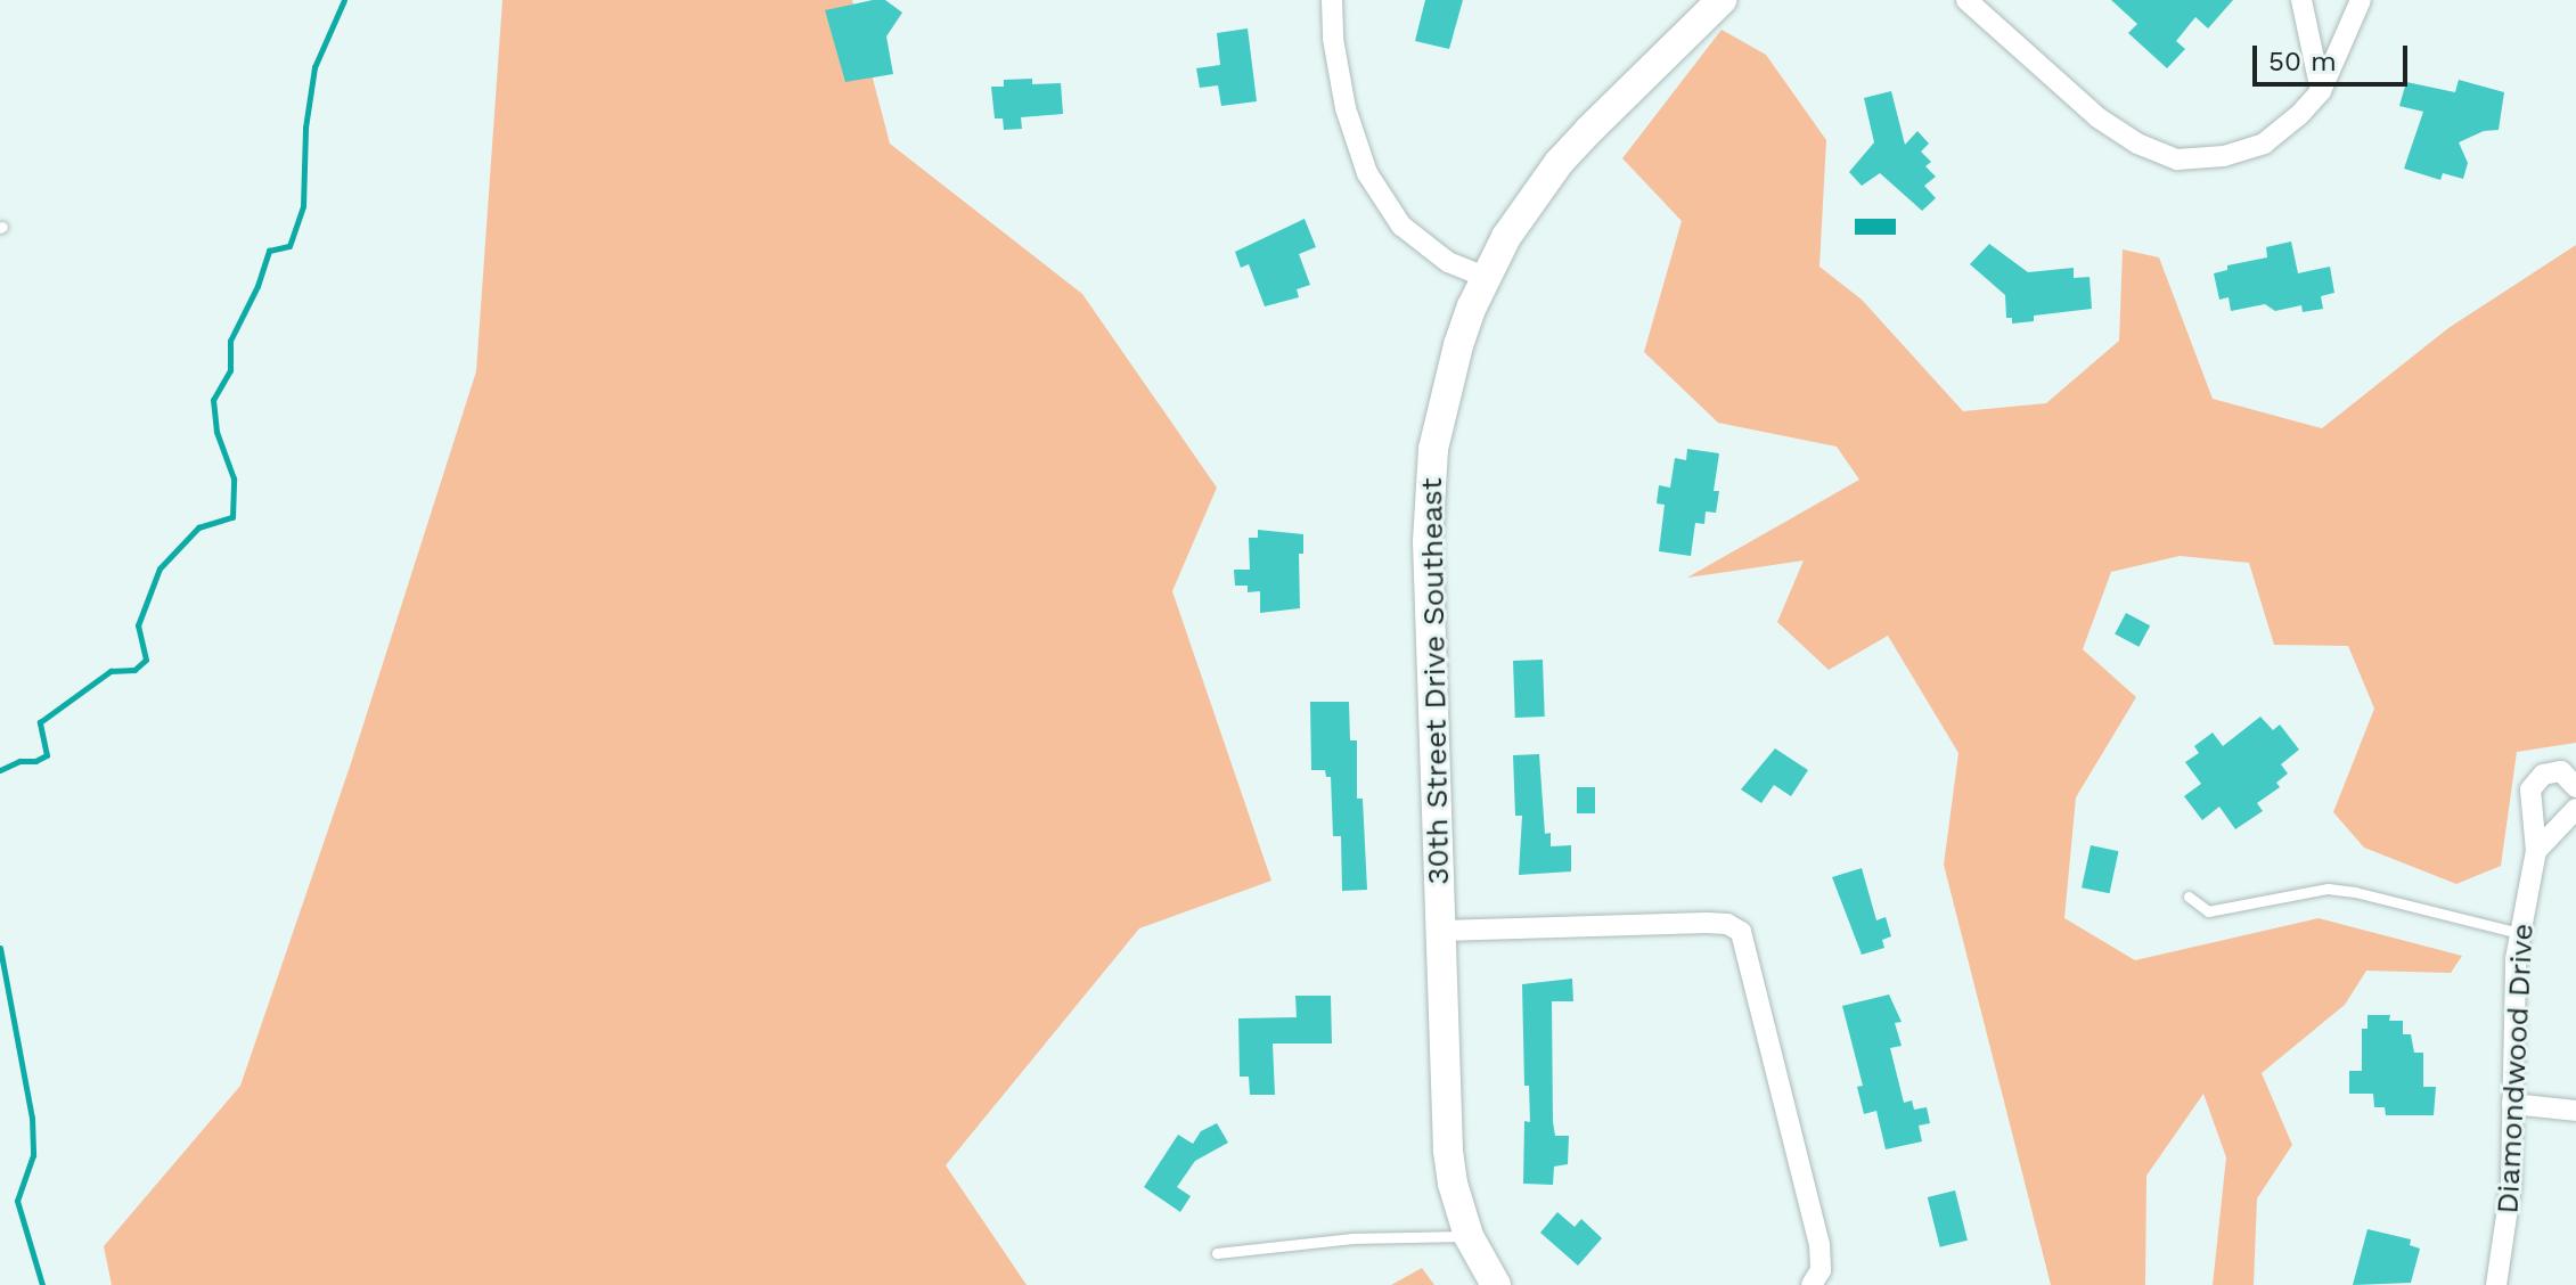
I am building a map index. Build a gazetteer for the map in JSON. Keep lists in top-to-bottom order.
{
  "streets": {
    "main road": ["30th Street Drive Southeast"],
    "street": ["Diamondwood Drive"]
  },
  "scale_bar": "50 m"
}
